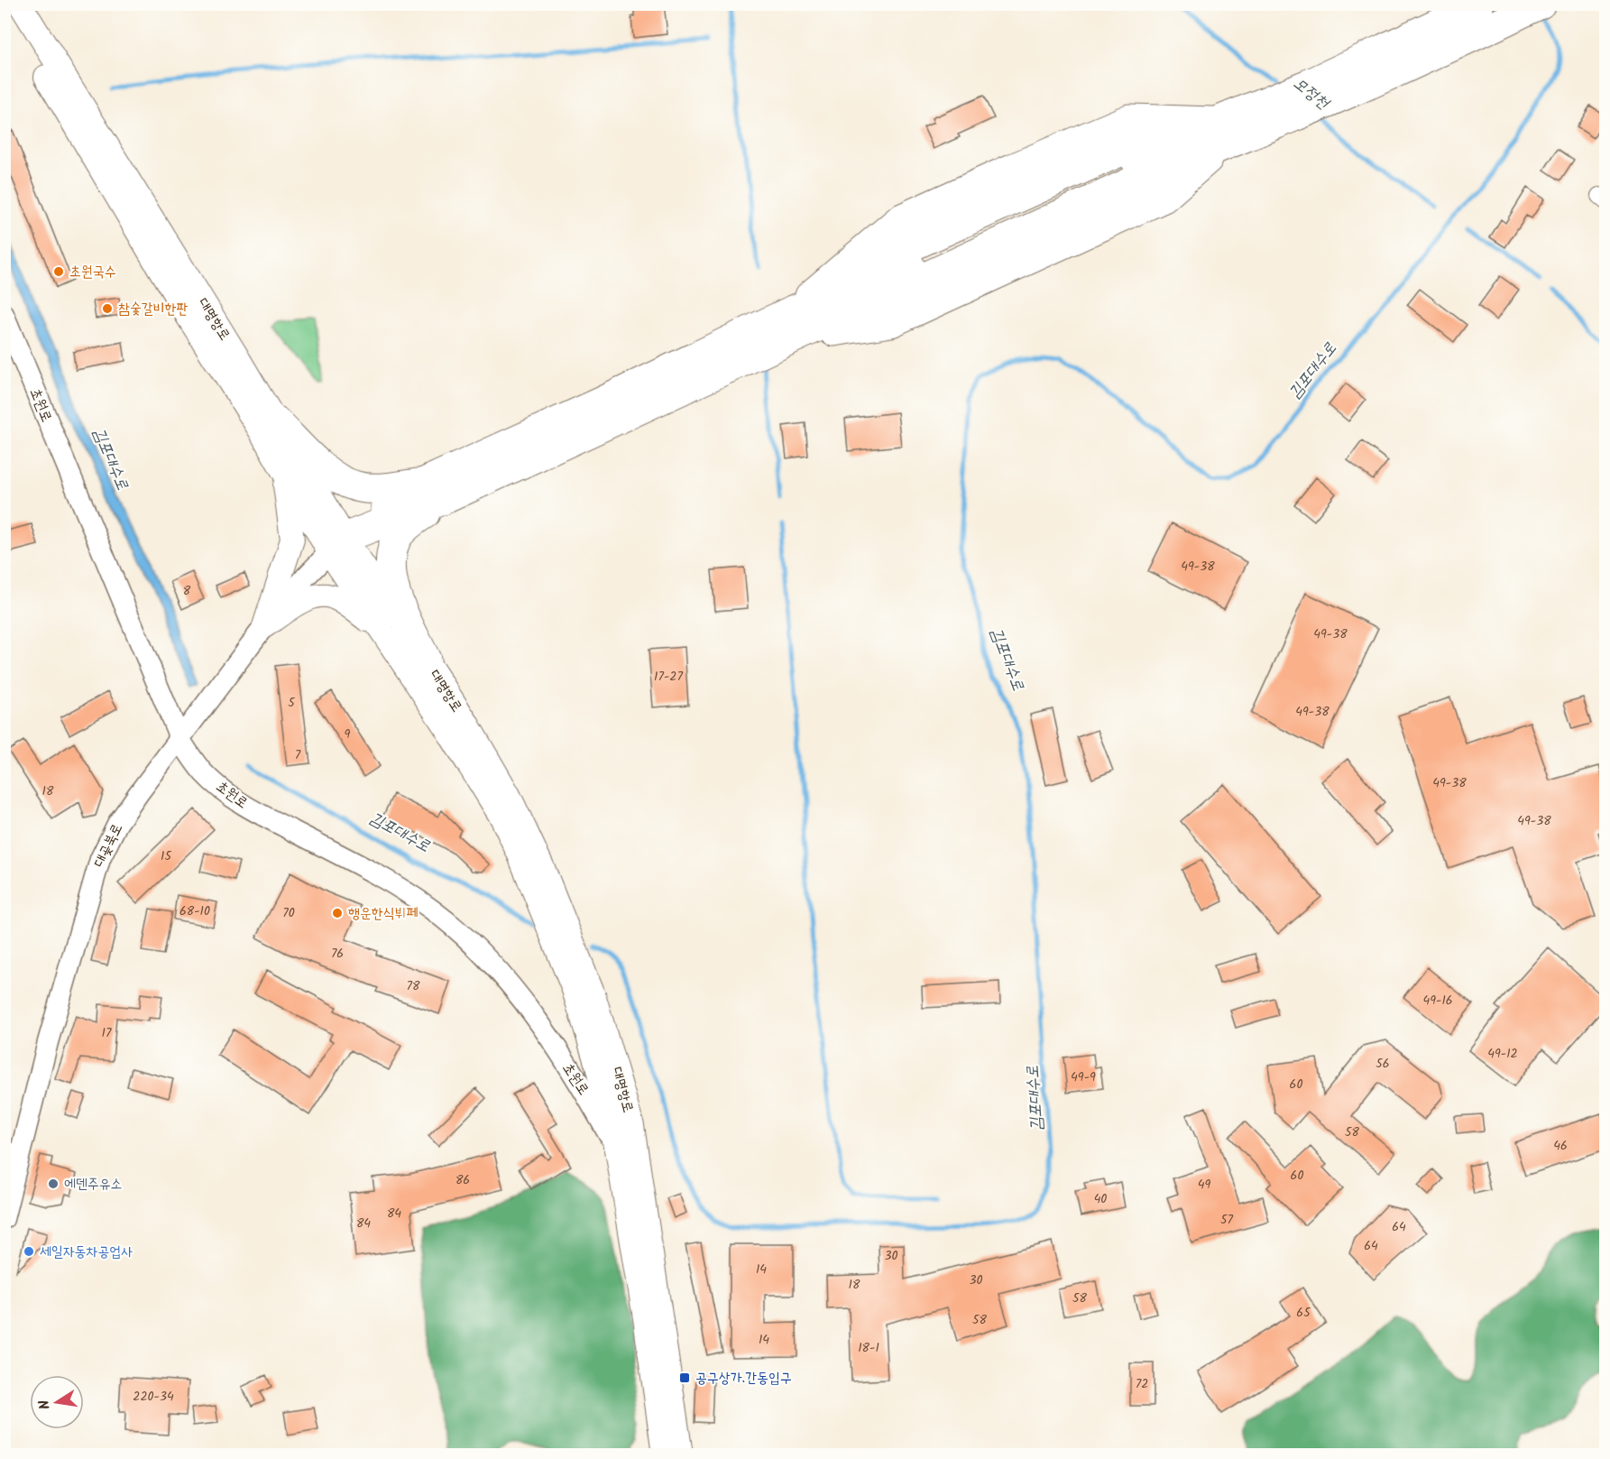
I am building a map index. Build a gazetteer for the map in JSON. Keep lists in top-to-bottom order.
{
  "streets": {
    "main road": ["대명항로"],
    "street": ["초원로", "대곶북로"]
  },
  "crossings": [
    ["대명항로", "초원로"],
    ["대명항로", "대곶북로"],
    ["초원로", "대곶북로"]
  ],
  "water": ["모정천", "김포대수로"],
  "places": {
    "other": [
      "초원국수",
      "참숯갈비한판",
      "행운한식뷔페",
      "에덴주유소",
      "세일자동차공업사"
    ],
    "transit": ["공구상가.간동입구"]
  },
  "house_numbers": [
    "49-38",
    "8",
    "49-38",
    "17-27",
    "5",
    "49-38",
    "9",
    "7",
    "49-38",
    "18",
    "49-38",
    "15",
    "68-10",
    "70",
    "76",
    "78",
    "49-16",
    "17",
    "49-12",
    "56",
    "49-9",
    "60",
    "58",
    "46",
    "60",
    "86",
    "49",
    "40",
    "84",
    "57",
    "84",
    "64",
    "64",
    "30",
    "14",
    "30",
    "18",
    "58",
    "65",
    "58",
    "14",
    "18-1",
    "72",
    "220-34"
  ],
  "north": "left"
}
